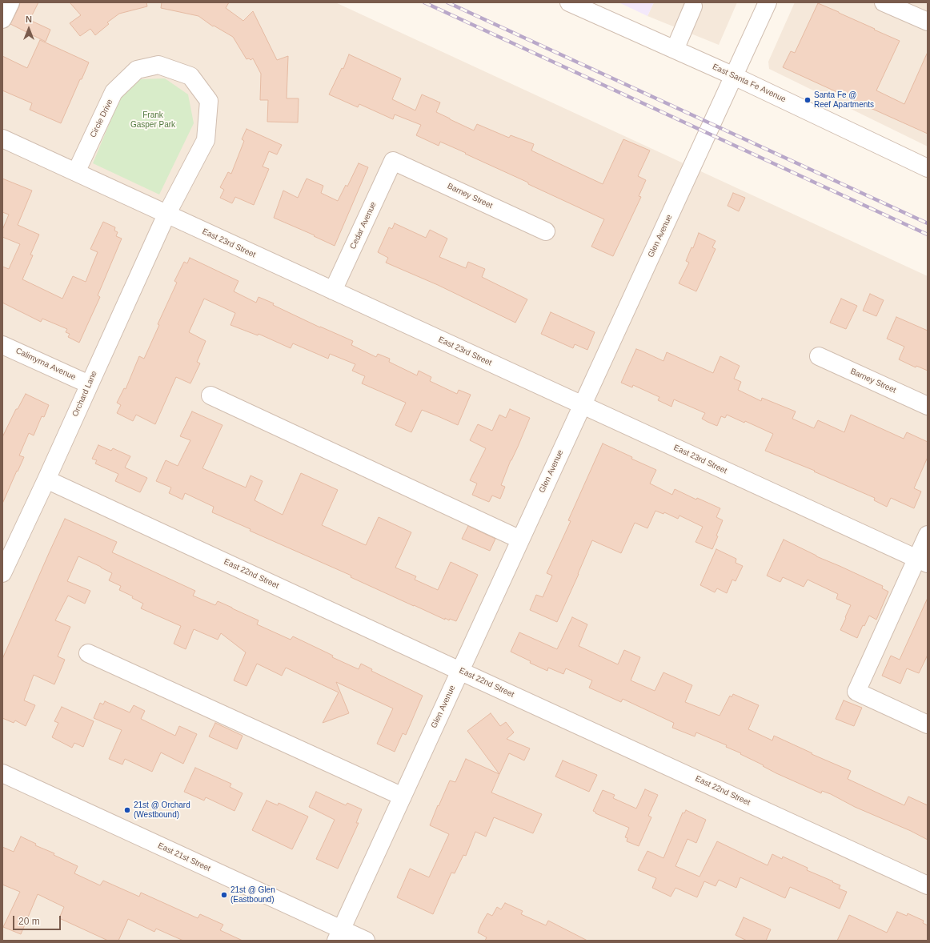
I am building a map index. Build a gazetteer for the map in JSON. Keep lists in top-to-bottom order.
{
  "streets": {
    "street": [
      "East Santa Fe Avenue",
      "Circle Drive",
      "Barney Street",
      "Cedar Avenue",
      "Glen Avenue",
      "East 23rd Street",
      "Calimyrna Avenue",
      "Orchard Lane",
      "East 22nd Street",
      "East 21st Street"
    ]
  },
  "crossings": [
    ["East Santa Fe Avenue", "Glen Avenue"],
    ["Circle Drive", "East 23rd Street"],
    ["Circle Drive", "Orchard Lane"],
    ["Barney Street", "Cedar Avenue"],
    ["Cedar Avenue", "East 23rd Street"],
    ["Glen Avenue", "East 23rd Street"],
    ["Glen Avenue", "East 22nd Street"],
    ["Glen Avenue", "East 21st Street"],
    ["East 23rd Street", "Orchard Lane"],
    ["Calimyrna Avenue", "Orchard Lane"],
    ["Orchard Lane", "East 22nd Street"]
  ],
  "parks": ["Frank Gasper Park"],
  "places": ["Santa Fe @ Reef Apartments", "21st @ Orchard (Westbound)", "21st @ Glen (Eastbound)"],
  "scale_bar": "20 m",
  "north": "top"
}
